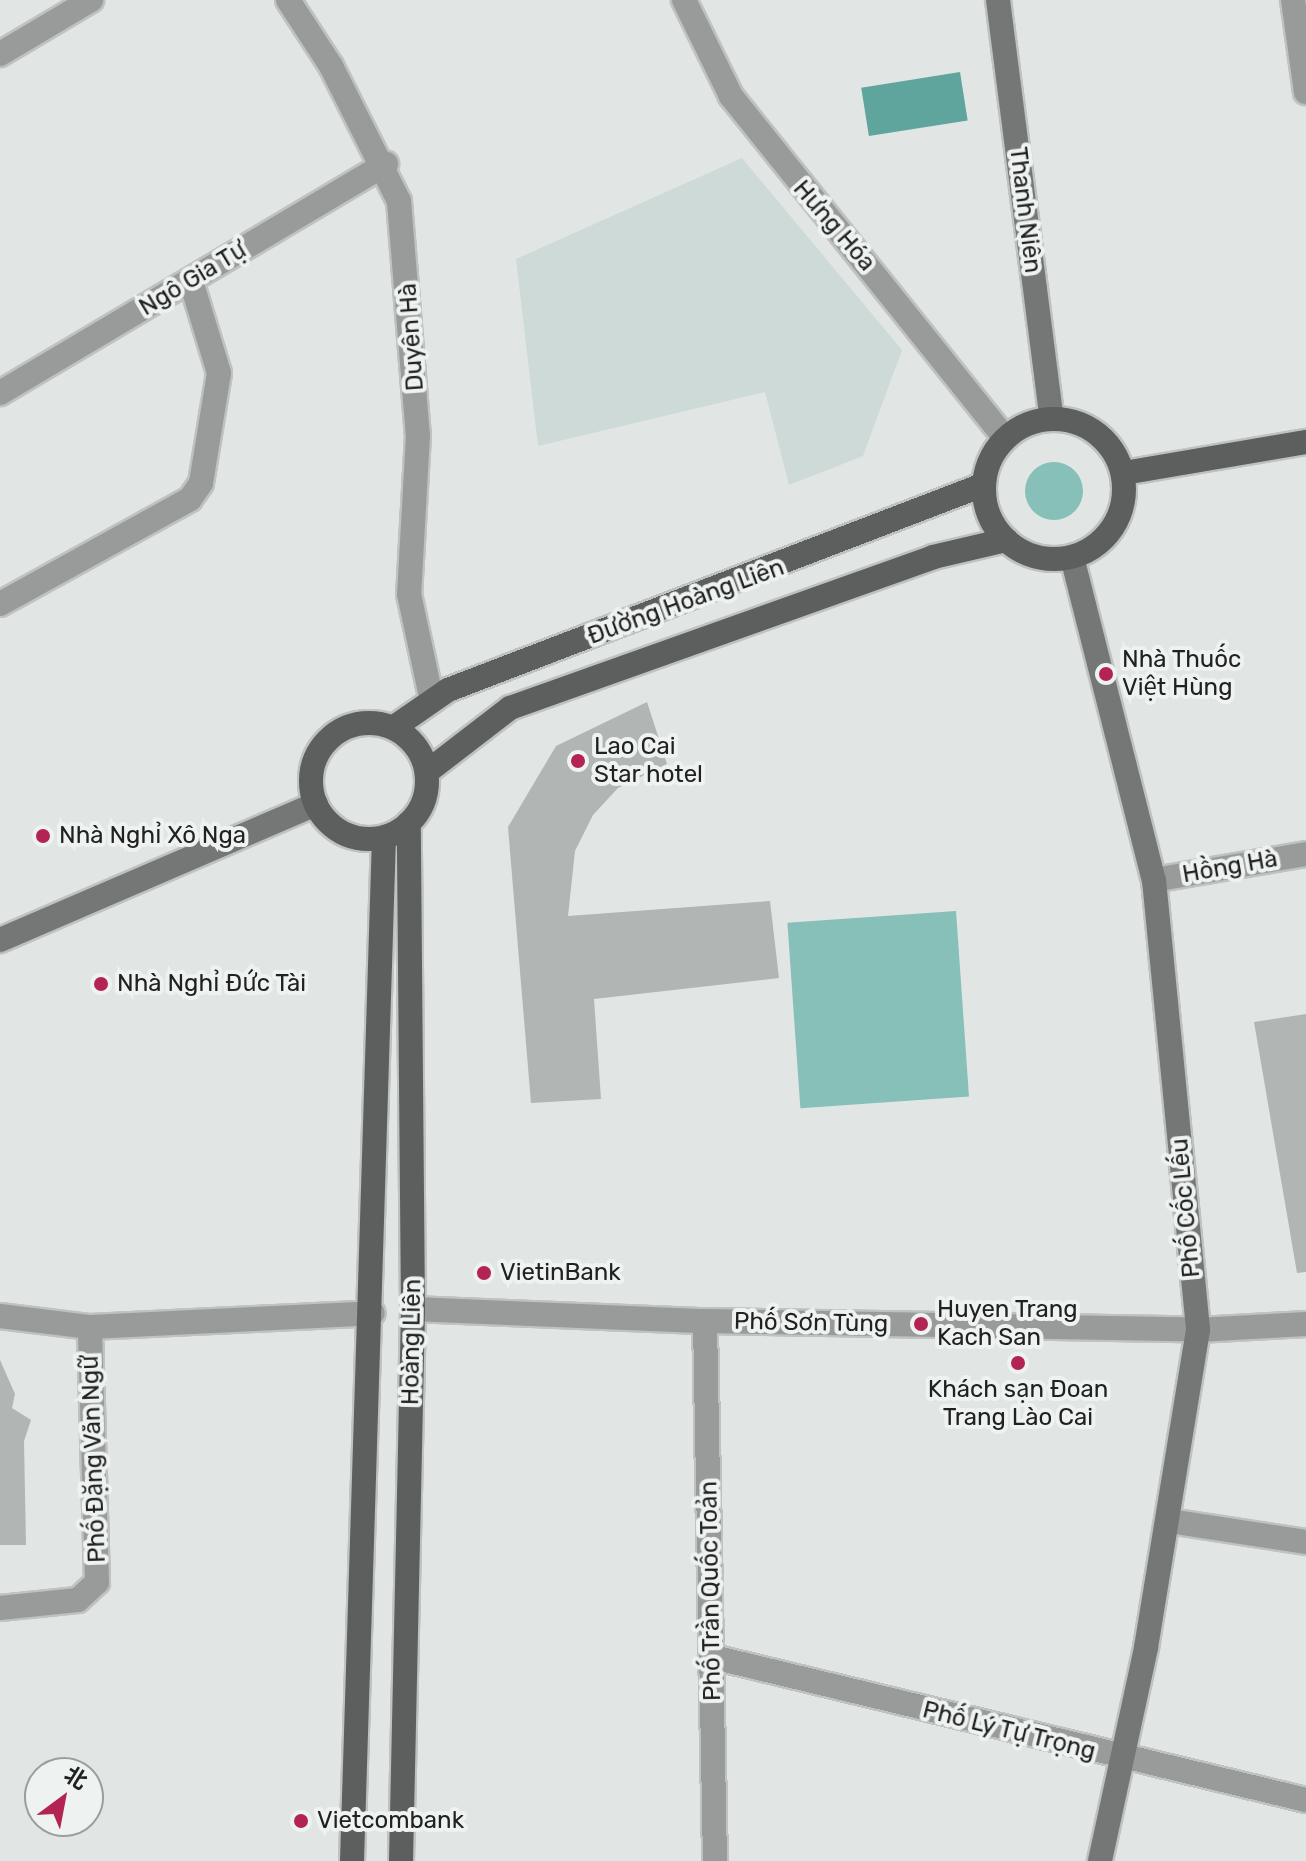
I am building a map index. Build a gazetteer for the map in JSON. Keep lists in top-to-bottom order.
{
  "streets": {
    "main road": ["Đường Hoàng Liên", "Hoàng Liên"],
    "street": [
      "Thanh Niên",
      "Hưng Hóa",
      "Ngô Gia Tự",
      "Duyên Hà",
      "Hồng Hà",
      "Phố Cốc Lếu",
      "Phố Sơn Tùng",
      "Phố Đặng Văn Ngữ",
      "Phố Trần Quốc Toản",
      "Phố Lý Tự Trọng"
    ]
  },
  "crossings": [
    ["Thanh Niên", "Hưng Hóa"],
    ["Thanh Niên", "Đường Hoàng Liên"],
    ["Thanh Niên", "Phố Cốc Lếu"],
    ["Hưng Hóa", "Đường Hoàng Liên"],
    ["Hưng Hóa", "Phố Cốc Lếu"],
    ["Ngô Gia Tự", "Duyên Hà"],
    ["Duyên Hà", "Đường Hoàng Liên"],
    ["Đường Hoàng Liên", "Phố Cốc Lếu"],
    ["Đường Hoàng Liên", "Hoàng Liên"],
    ["Hồng Hà", "Phố Cốc Lếu"],
    ["Phố Cốc Lếu", "Phố Sơn Tùng"],
    ["Phố Cốc Lếu", "Phố Lý Tự Trọng"],
    ["Phố Sơn Tùng", "Hoàng Liên"],
    ["Phố Sơn Tùng", "Phố Trần Quốc Toản"],
    ["Hoàng Liên", "Phố Đặng Văn Ngữ"],
    ["Phố Trần Quốc Toản", "Phố Lý Tự Trọng"]
  ],
  "places": [
    "Nhà Thuốc Việt Hùng",
    "Lao Cai Star hotel",
    "Nhà Nghỉ Xô Nga",
    "Nhà Nghỉ Đức Tài",
    "VietinBank",
    "Huyen Trang Kach San",
    "Khách sạn Đoan Trang Lào Cai",
    "Vietcombank"
  ],
  "north": "top right"
}
